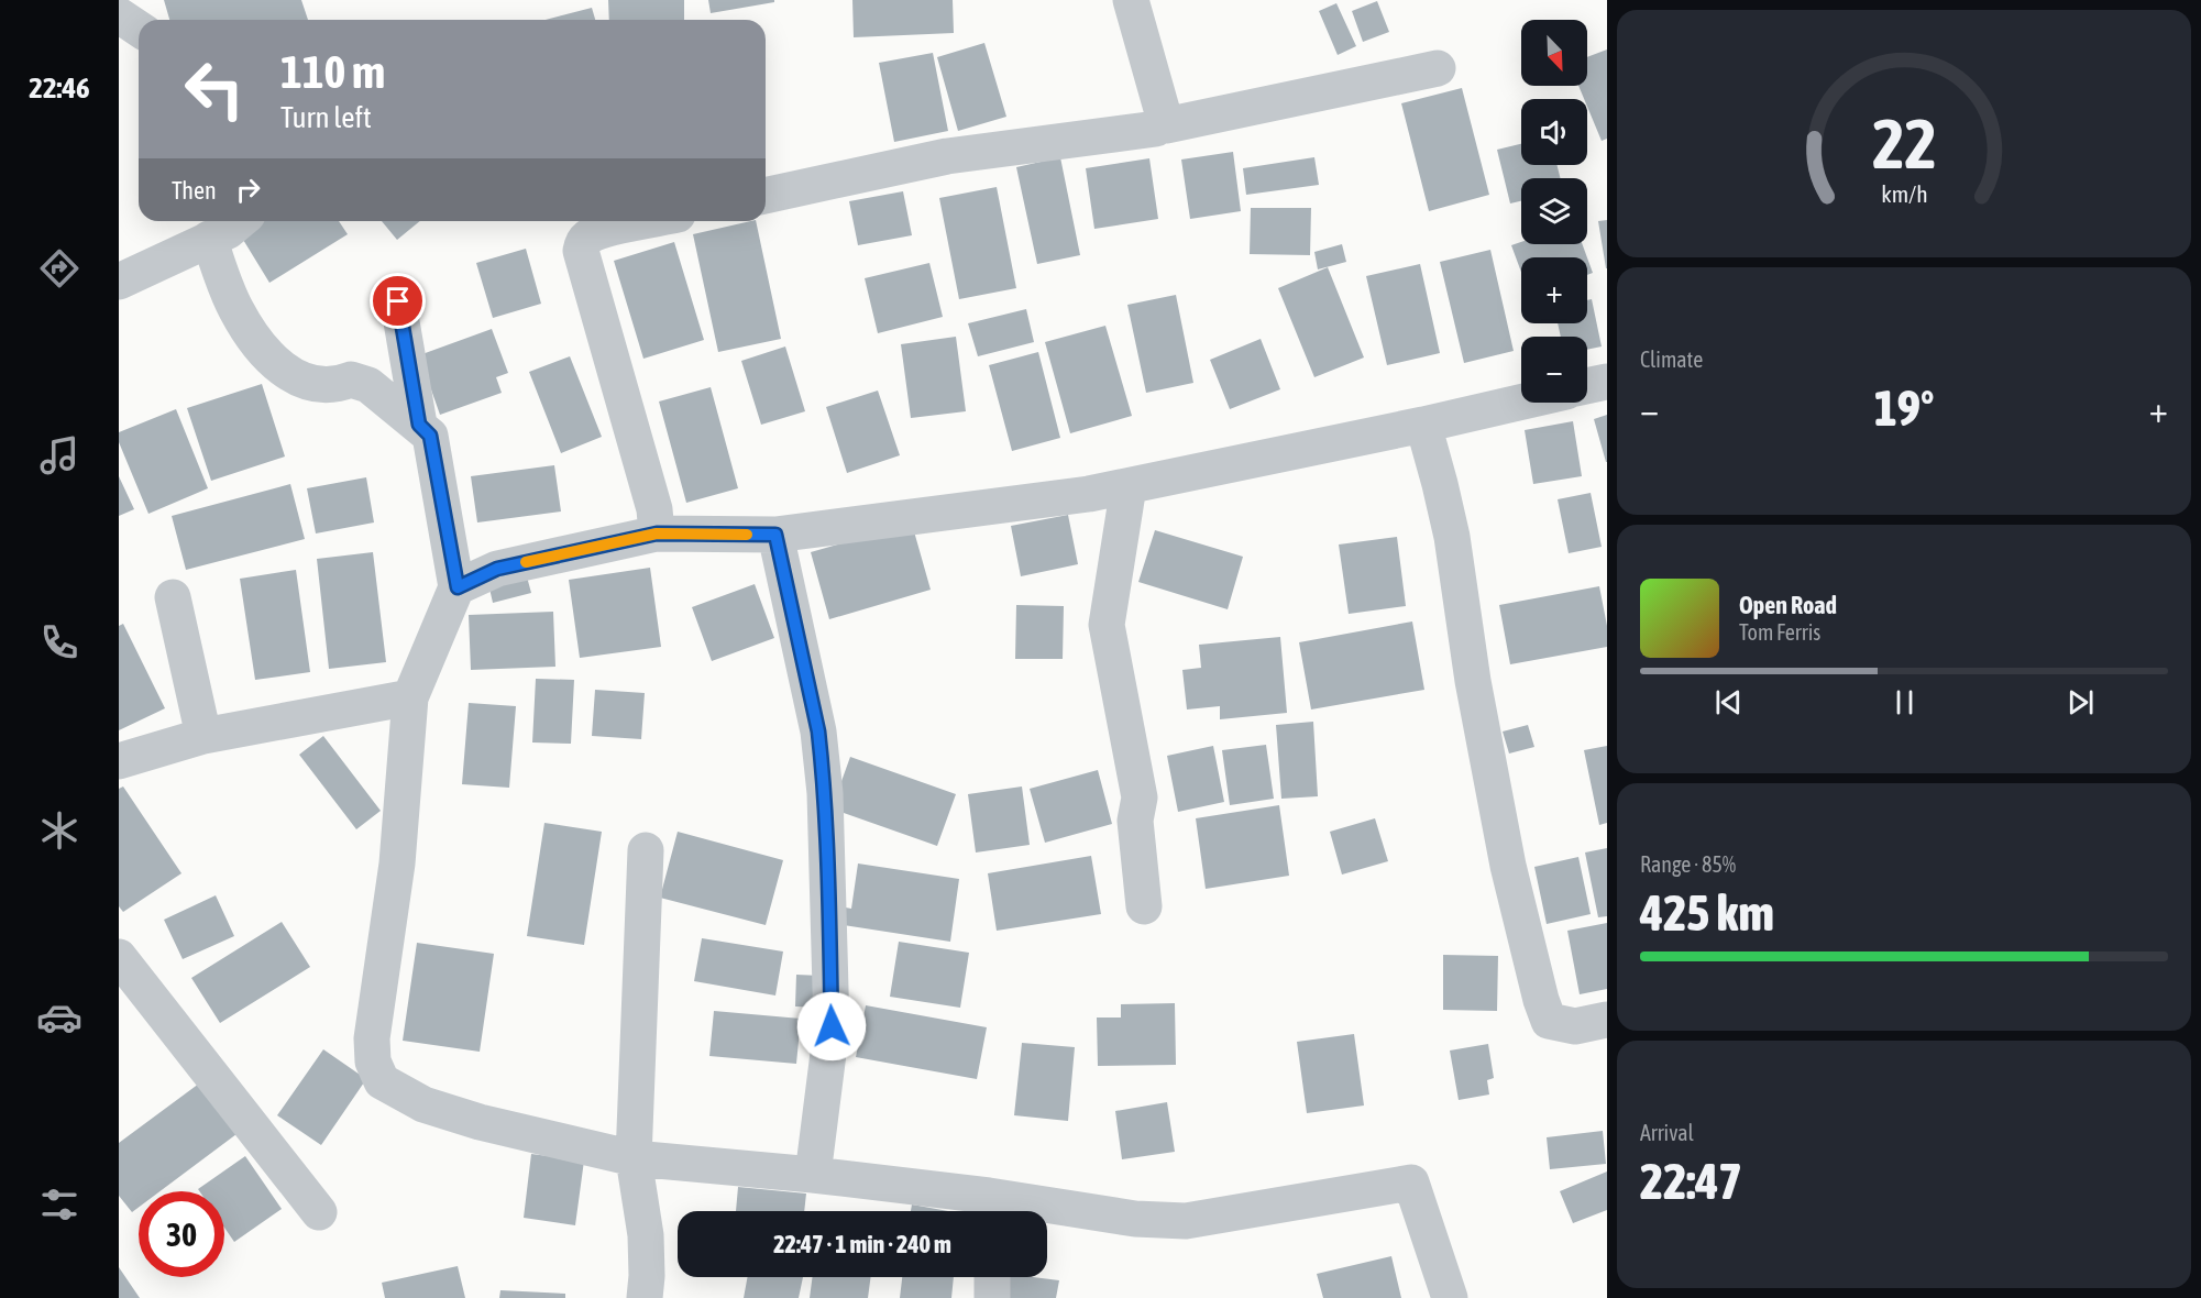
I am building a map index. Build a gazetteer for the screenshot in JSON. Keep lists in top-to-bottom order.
{
  "north": "bottom right",
  "page": {
    "tabs": "22:46",
    "map_buttons": ["+", "−"],
    "turn": ["110 m", "Turn left"],
    "then": "Then",
    "tile": [
      "Climate",
      ["Range · 85%", "425 km"],
      ["Arrival", "22:47"]
    ],
    "heat": ["−", "19°", "+"],
    "song": ["Open Road", "Tom Ferris"],
    "limit": "30",
    "trip": "22:47 · 1 min · 240 m",
    "gauge": ["22", "km/h"]
  }
}
